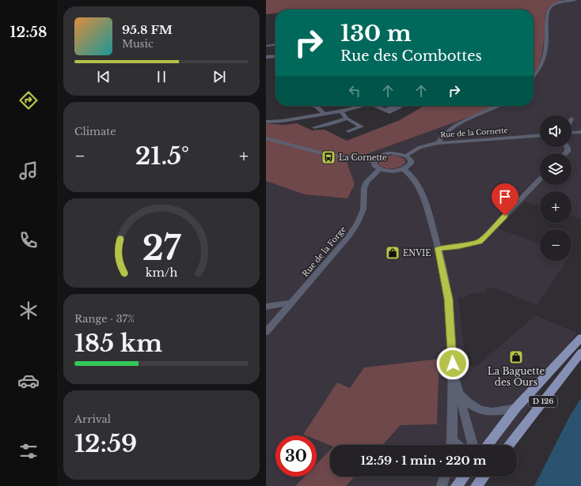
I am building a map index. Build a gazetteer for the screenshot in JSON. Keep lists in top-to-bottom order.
{
  "streets": {
    "main road": ["D 126"],
    "street": ["Rue de la Cornette", "Rue de la Forge"]
  },
  "places": {
    "bus stop": ["La Cornette"],
    "shop": ["ENVIE", "La Baguette des Ours"]
  },
  "page": {
    "tabs": "12:58",
    "turn": ["130 m", "Rue des Combottes"],
    "song": ["95.8 FM", "Music"],
    "tile": [
      "Climate",
      ["Range · 37%", "185 km"],
      ["Arrival", "12:59"]
    ],
    "map_buttons": ["+", "−"],
    "heat": ["−", "21.5°", "+"],
    "limit": "30",
    "trip": "12:59 · 1 min · 220 m",
    "gauge": ["27", "km/h"]
  }
}
